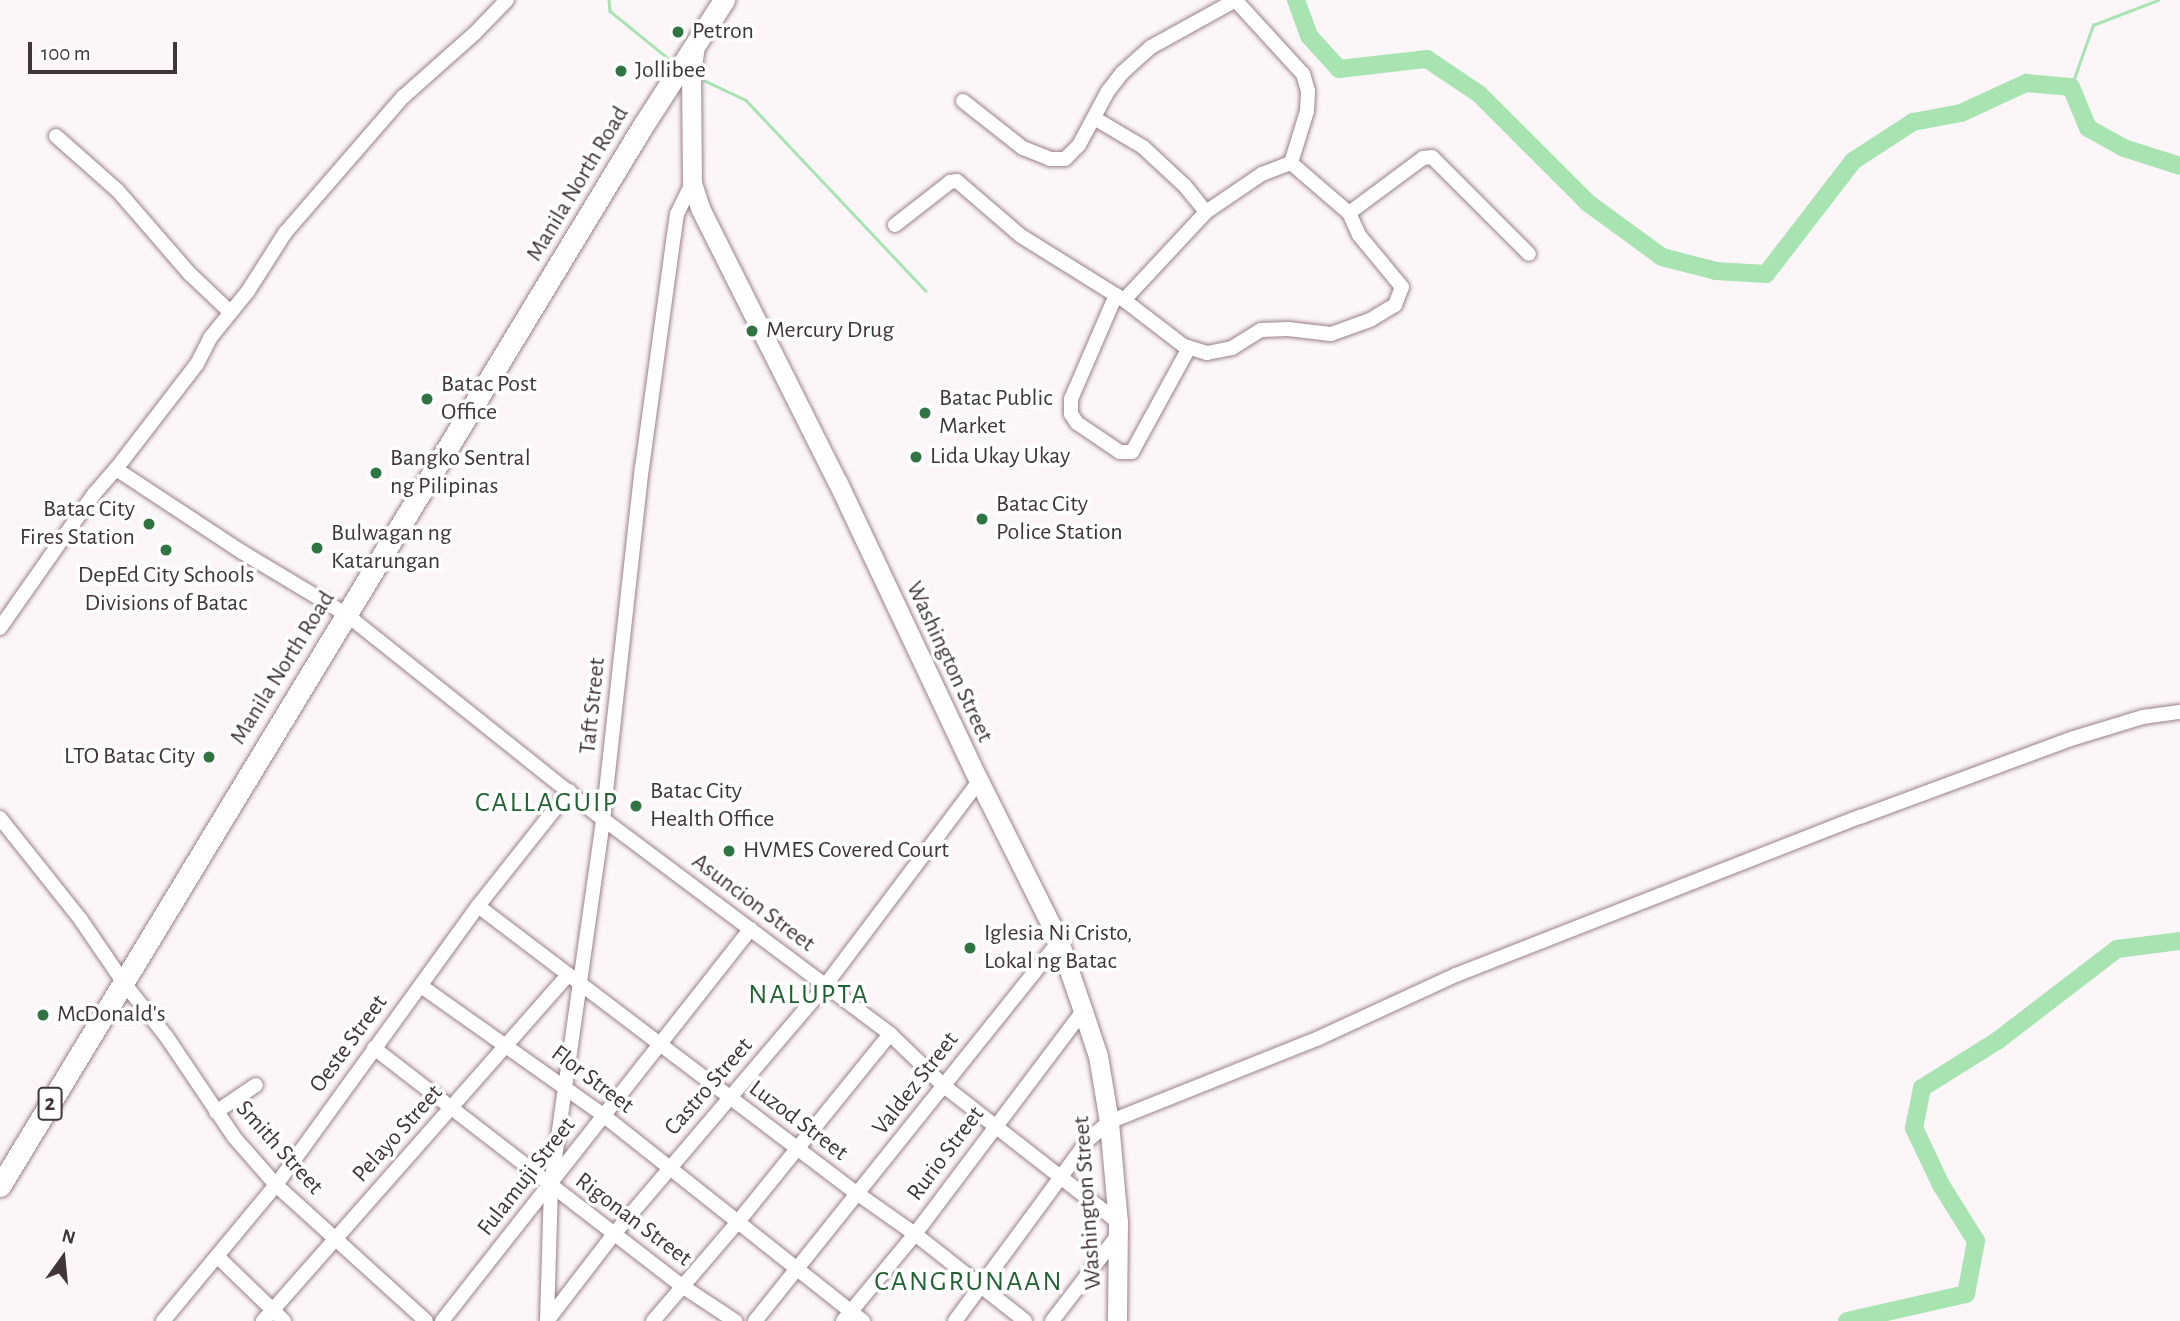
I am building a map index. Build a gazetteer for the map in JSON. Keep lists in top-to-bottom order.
{
  "streets": {
    "highway": ["Manila North Road", "2"],
    "main road": ["Washington Street"],
    "street": [
      "Taft Street",
      "Asuncion Street",
      "Oeste Street",
      "Flor Street",
      "Valdez Street",
      "Castro Street",
      "Luzod Street",
      "Pelayo Street",
      "Smith Street",
      "Rurio Street",
      "Fulamuji Street",
      "Rigonan Street"
    ]
  },
  "crossings": [
    ["Manila North Road", "Washington Street"],
    ["Manila North Road", "Asuncion Street"],
    ["Manila North Road", "Smith Street"],
    ["Washington Street", "Taft Street"],
    ["Washington Street", "Asuncion Street"],
    ["Washington Street", "Valdez Street"],
    ["Washington Street", "Castro Street"],
    ["Washington Street", "Rurio Street"],
    ["Taft Street", "Asuncion Street"],
    ["Taft Street", "Flor Street"],
    ["Taft Street", "Castro Street"],
    ["Taft Street", "Luzod Street"],
    ["Taft Street", "Pelayo Street"],
    ["Taft Street", "Fulamuji Street"],
    ["Taft Street", "Rigonan Street"],
    ["Asuncion Street", "Oeste Street"],
    ["Asuncion Street", "Valdez Street"],
    ["Asuncion Street", "Castro Street"],
    ["Asuncion Street", "Rurio Street"],
    ["Asuncion Street", "Fulamuji Street"],
    ["Oeste Street", "Flor Street"],
    ["Oeste Street", "Luzod Street"],
    ["Oeste Street", "Smith Street"],
    ["Oeste Street", "Rigonan Street"],
    ["Flor Street", "Valdez Street"],
    ["Flor Street", "Castro Street"],
    ["Flor Street", "Pelayo Street"],
    ["Flor Street", "Rurio Street"],
    ["Flor Street", "Fulamuji Street"],
    ["Valdez Street", "Luzod Street"],
    ["Castro Street", "Luzod Street"],
    ["Castro Street", "Rigonan Street"],
    ["Luzod Street", "Pelayo Street"],
    ["Luzod Street", "Rurio Street"],
    ["Luzod Street", "Fulamuji Street"],
    ["Pelayo Street", "Smith Street"],
    ["Pelayo Street", "Rigonan Street"],
    ["Fulamuji Street", "Rigonan Street"]
  ],
  "districts": ["CALLAGUIP", "NALUPTA", "CANGRUNAAN"],
  "places": [
    "Petron",
    "Jollibee",
    "Mercury Drug",
    "Batac Post Office",
    "Batac Public Market",
    "Lida Ukay Ukay",
    "Bangko Sentral ng Pilipinas",
    "Batac City Police Station",
    "Batac City Fires Station",
    "Bulwagan ng Katarungan",
    "DepEd City Schools Divisions of Batac",
    "LTO Batac City",
    "Batac City Health Office",
    "HVMES Covered Court",
    "Iglesia Ni Cristo, Lokal ng Batac",
    "McDonald's"
  ],
  "scale_bar": "100 m",
  "north": "top"
}
